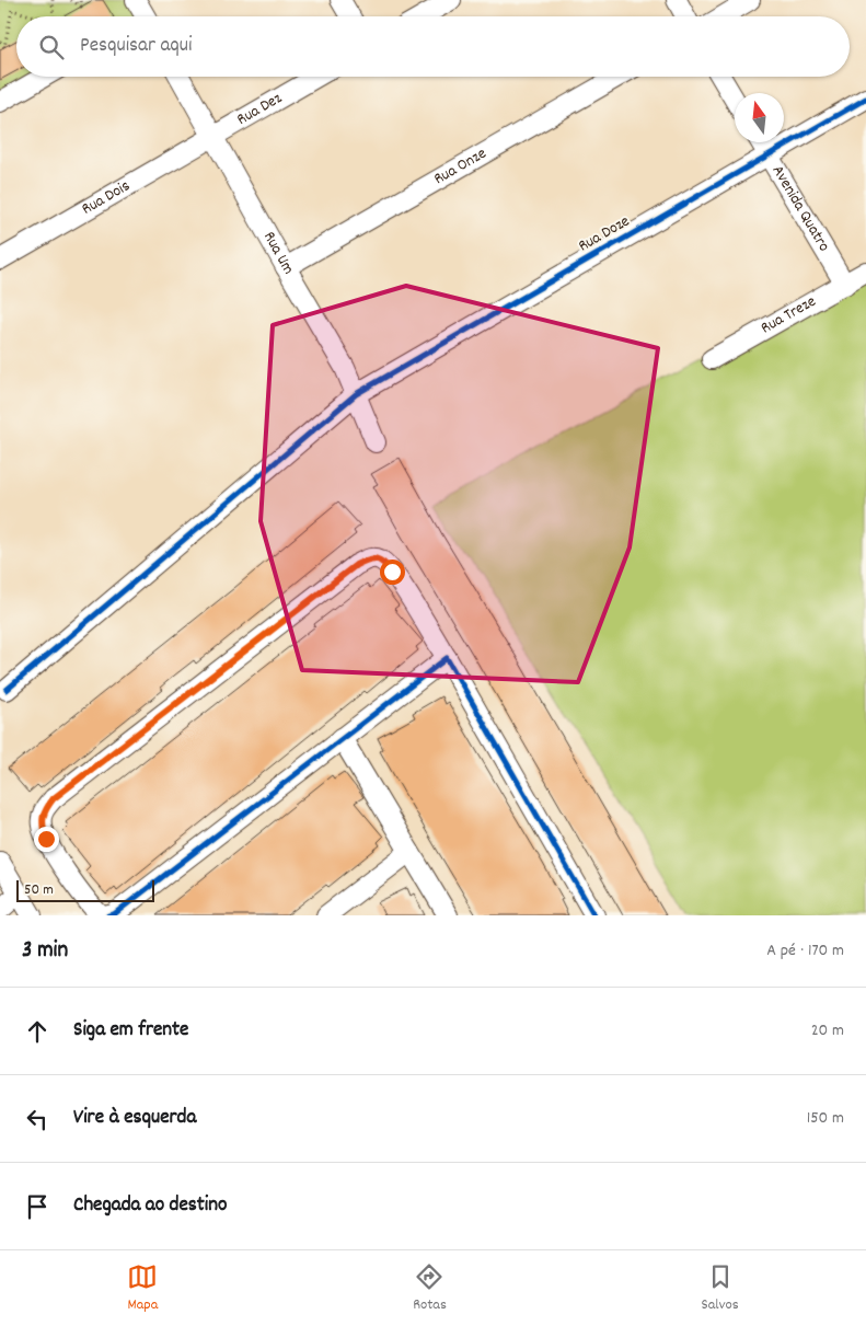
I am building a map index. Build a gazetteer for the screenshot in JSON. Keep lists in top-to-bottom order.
{
  "streets": {
    "street": [
      "Rua Dez",
      "Rua Onze",
      "Rua Dois",
      "Avenida Quatro",
      "Rua Doze",
      "Rua Um",
      "Rua Treze"
    ]
  },
  "crossings": [
    ["Rua Dez", "Rua Dois"],
    ["Rua Dez", "Rua Um"],
    ["Rua Onze", "Rua Um"],
    ["Rua Dois", "Rua Um"],
    ["Avenida Quatro", "Rua Doze"],
    ["Avenida Quatro", "Rua Treze"],
    ["Rua Doze", "Rua Um"]
  ],
  "scale_bar": "50 m",
  "north": "top",
  "page": {
    "search": "Pesquisar aqui",
    "scale": "50 m",
    "heading": ["3 min", "A pé · 170 m"],
    "list": [
      ["Siga em frente", "20 m"],
      ["Vire à esquerda", "150 m"],
      "Chegada ao destino"
    ],
    "nav": ["Mapa", "Rotas", "Salvos"]
  }
}
